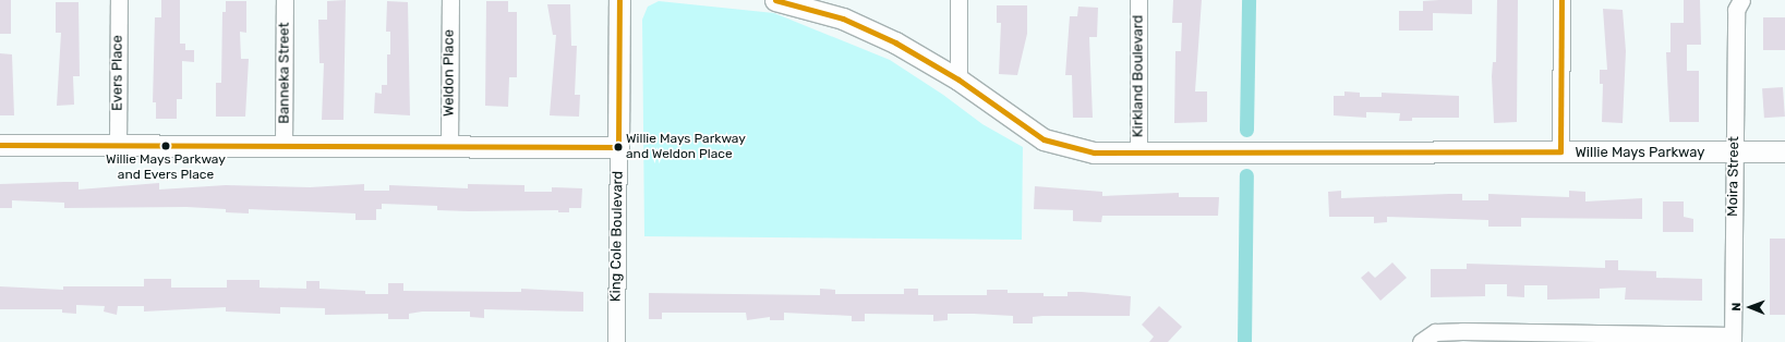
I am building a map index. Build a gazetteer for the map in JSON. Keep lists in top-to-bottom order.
{
  "streets": {
    "street": [
      "Evers Place",
      "Banneka Street",
      "Weldon Place",
      "Kirkland Boulevard",
      "Willie Mays Parkway",
      "Moira Street",
      "King Cole Boulevard"
    ]
  },
  "crossings": [
    ["Kirkland Boulevard", "Willie Mays Parkway"],
    ["Willie Mays Parkway", "Moira Street"]
  ],
  "places": ["Willie Mays Parkway and Evers Place", "Willie Mays Parkway and Weldon Place"],
  "north": "left"
}
